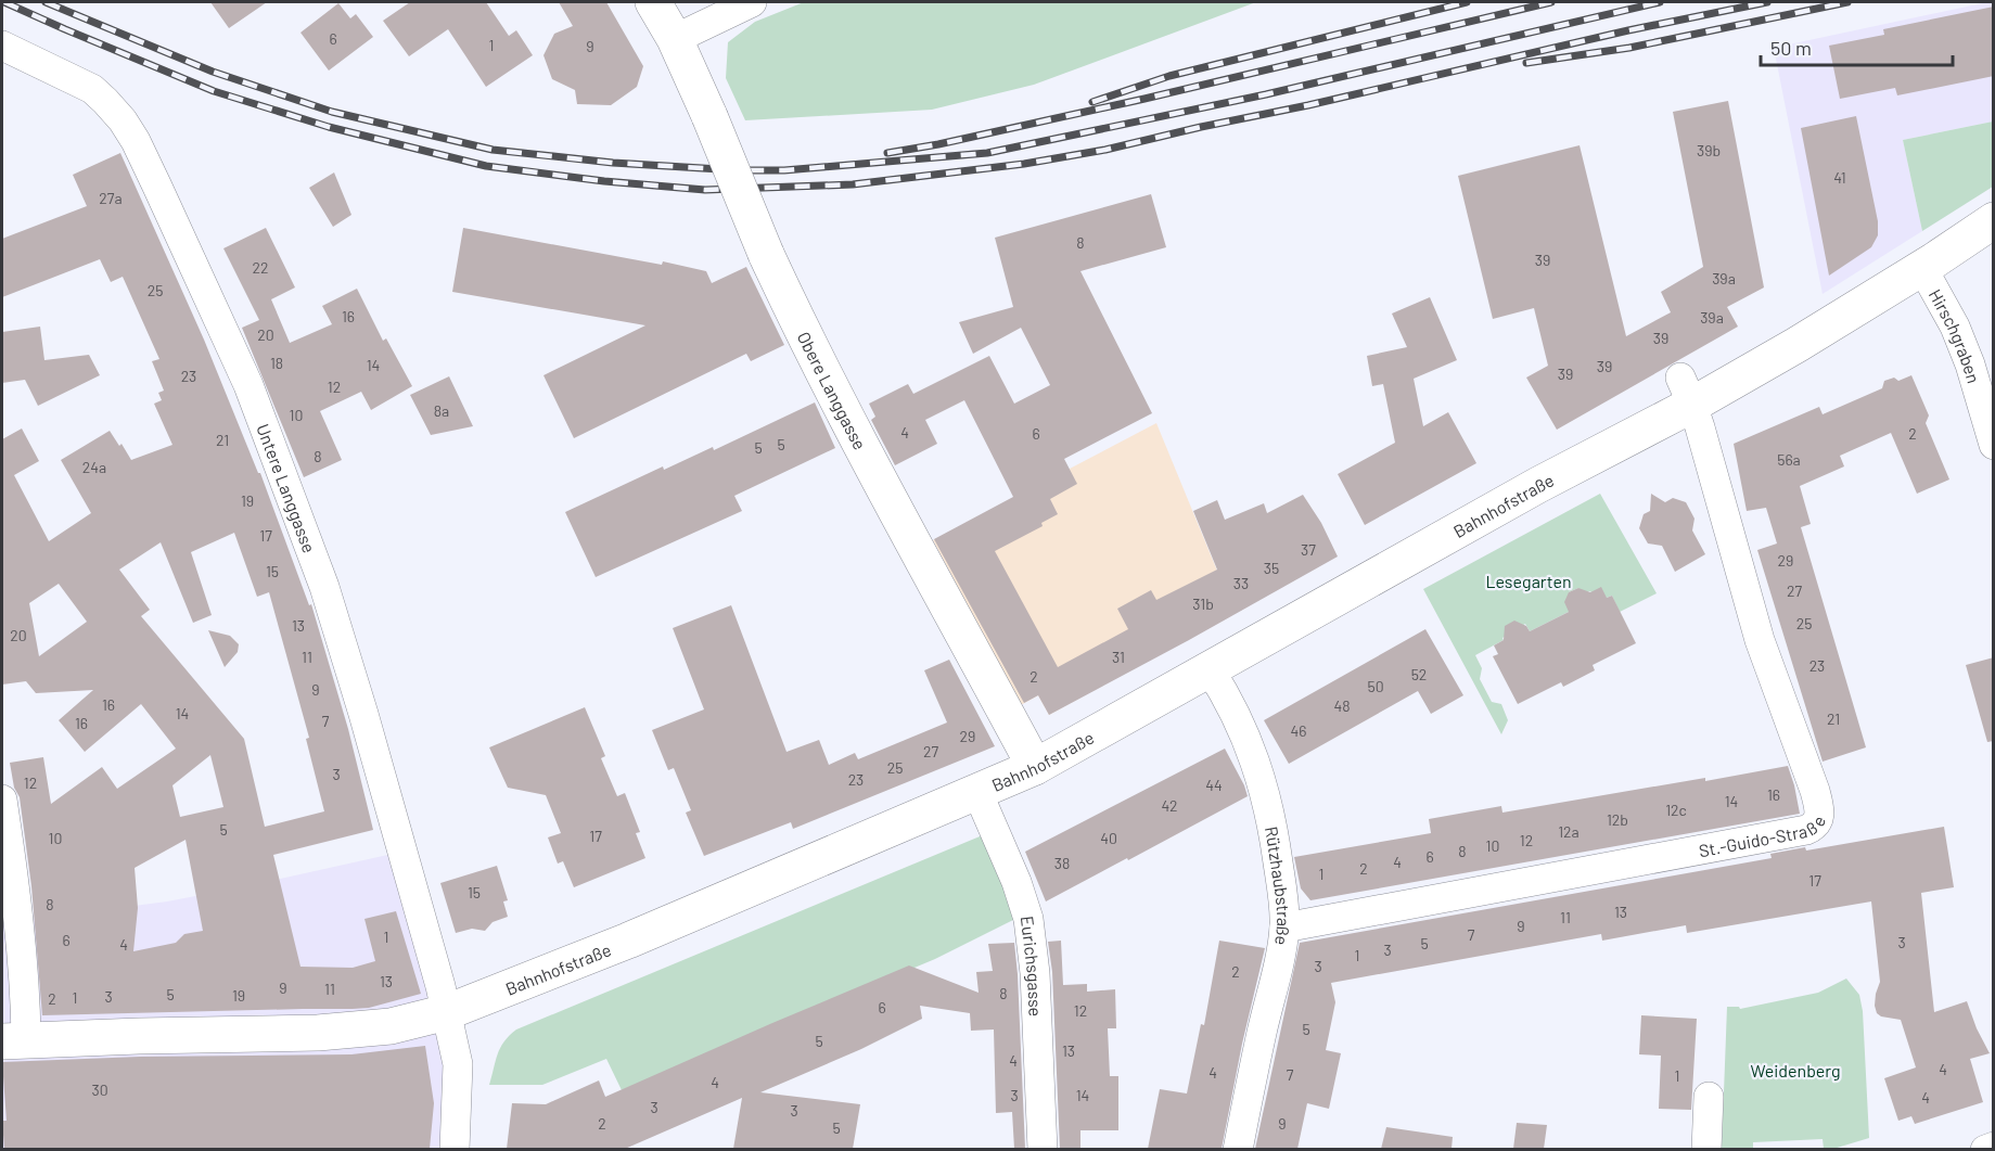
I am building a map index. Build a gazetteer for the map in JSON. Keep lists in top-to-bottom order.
{
  "streets": {
    "main road": ["Obere Langgasse", "Bahnhofstraße"],
    "street": [
      "Hirschgraben",
      "Untere Langgasse",
      "St.-Guido-Straße",
      "Rützhaubstraße",
      "Eurichsgasse"
    ]
  },
  "crossings": [
    ["Hirschgraben", "Bahnhofstraße"],
    ["Obere Langgasse", "Bahnhofstraße"],
    ["Untere Langgasse", "Bahnhofstraße"],
    ["Bahnhofstraße", "St.-Guido-Straße"],
    ["Bahnhofstraße", "Rützhaubstraße"],
    ["Bahnhofstraße", "Eurichsgasse"],
    ["St.-Guido-Straße", "Rützhaubstraße"]
  ],
  "parks": ["Lesegarten", "Weidenberg"],
  "house_numbers": [
    "6",
    "1",
    "9",
    "39b",
    "41",
    "27a",
    "8",
    "39",
    "22",
    "39a",
    "25",
    "16",
    "39a",
    "20",
    "39",
    "18",
    "14",
    "39",
    "39",
    "23",
    "12",
    "8a",
    "10",
    "4",
    "6",
    "2",
    "21",
    "5",
    "5",
    "8",
    "56a",
    "24a",
    "19",
    "17",
    "37",
    "29",
    "35",
    "15",
    "33",
    "27",
    "31b",
    "25",
    "13",
    "20",
    "11",
    "31",
    "23",
    "52",
    "2",
    "50",
    "9",
    "16",
    "48",
    "14",
    "21",
    "7",
    "16",
    "46",
    "29",
    "27",
    "25",
    "3",
    "23",
    "12",
    "44",
    "16",
    "14",
    "42",
    "12c",
    "12b",
    "5",
    "12a",
    "17",
    "10",
    "40",
    "12",
    "10",
    "8",
    "6",
    "4",
    "38",
    "2",
    "1",
    "17",
    "15",
    "8",
    "13",
    "11",
    "9",
    "7",
    "1",
    "6",
    "3",
    "5",
    "4",
    "3",
    "1",
    "3",
    "2",
    "13",
    "9",
    "11",
    "8",
    "5",
    "19",
    "3",
    "1",
    "2",
    "6",
    "12",
    "5",
    "5",
    "13",
    "4",
    "4",
    "4",
    "7",
    "1",
    "4",
    "30",
    "3",
    "14",
    "4",
    "3",
    "3",
    "2",
    "9",
    "5"
  ],
  "scale_bar": "50 m"
}
